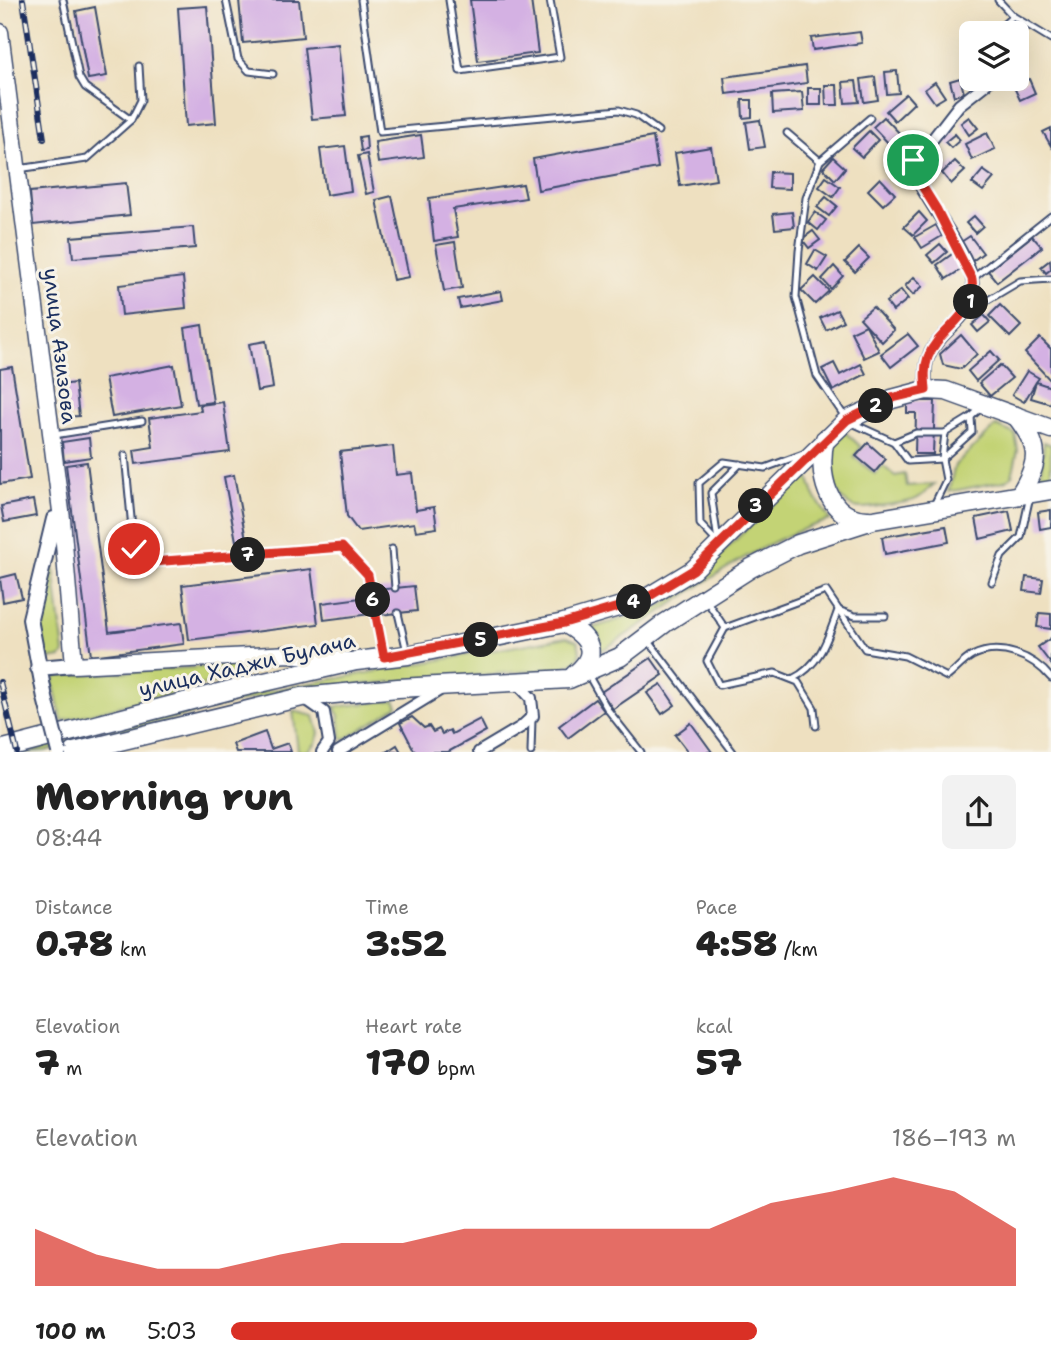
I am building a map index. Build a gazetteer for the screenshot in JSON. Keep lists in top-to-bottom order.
{
  "streets": {
    "main road": ["улица Азизова", "улица Хаджи Булача"]
  },
  "page": {
    "pins": [
      "1",
      "2",
      "3",
      "7",
      "6",
      "4",
      "5"
    ],
    "heading": ["Morning run", "08:44"],
    "stats": [
      ["Distance", "0.78 km"],
      ["Time", "3:52"],
      ["Pace", "4:58 /km"],
      ["Elevation", "7 m"],
      ["Heart rate", "170 bpm"],
      ["kcal", "57"]
    ],
    "chart": ["Elevation", "186–193 m"],
    "list": [
      {
        "name": "100 m",
        "note": "5:03"
      }
    ]
  }
}
